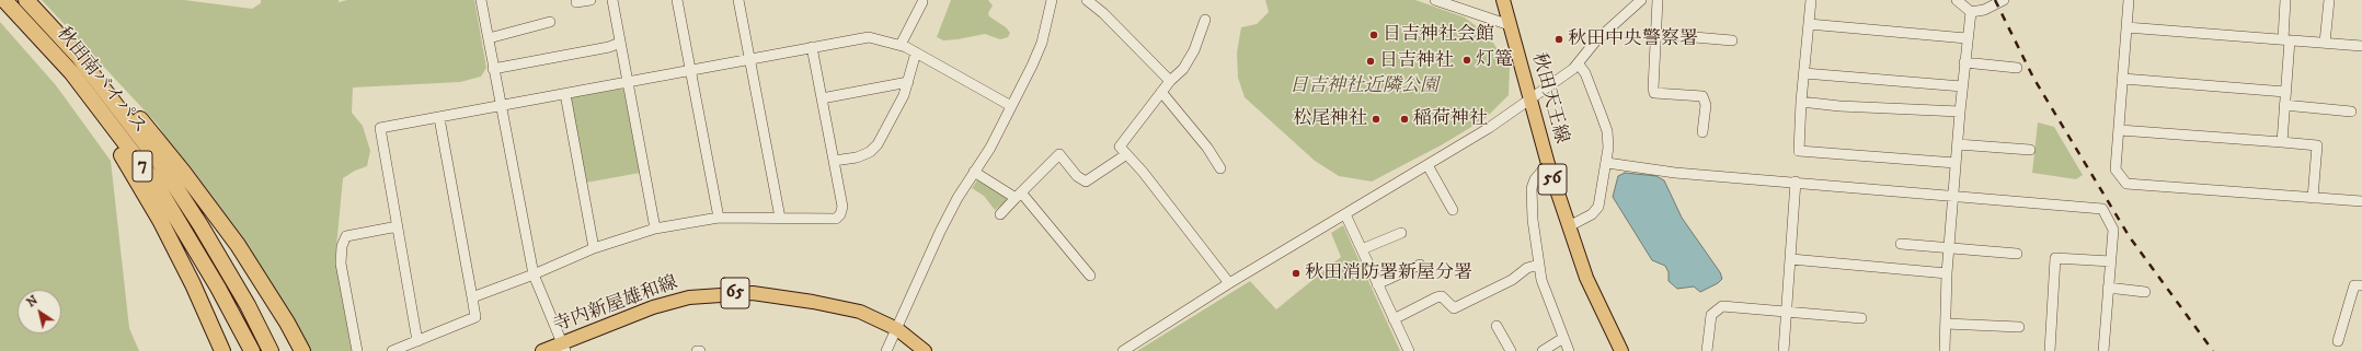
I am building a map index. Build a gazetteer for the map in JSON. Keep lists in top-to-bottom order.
{
  "streets": {
    "highway": ["秋田南バイパス", "7"],
    "main road": [
      "秋田天王線",
      "56",
      "65",
      "寺内新屋雄和線"
    ]
  },
  "parks": ["日吉神社近隣公園"],
  "places": [
    "日吉神社会館",
    "秋田中央警察署",
    "灯篭",
    "日吉神社",
    "松尾神社",
    "稲荷神社",
    "秋田消防署新屋分署"
  ],
  "north": "top left"
}
